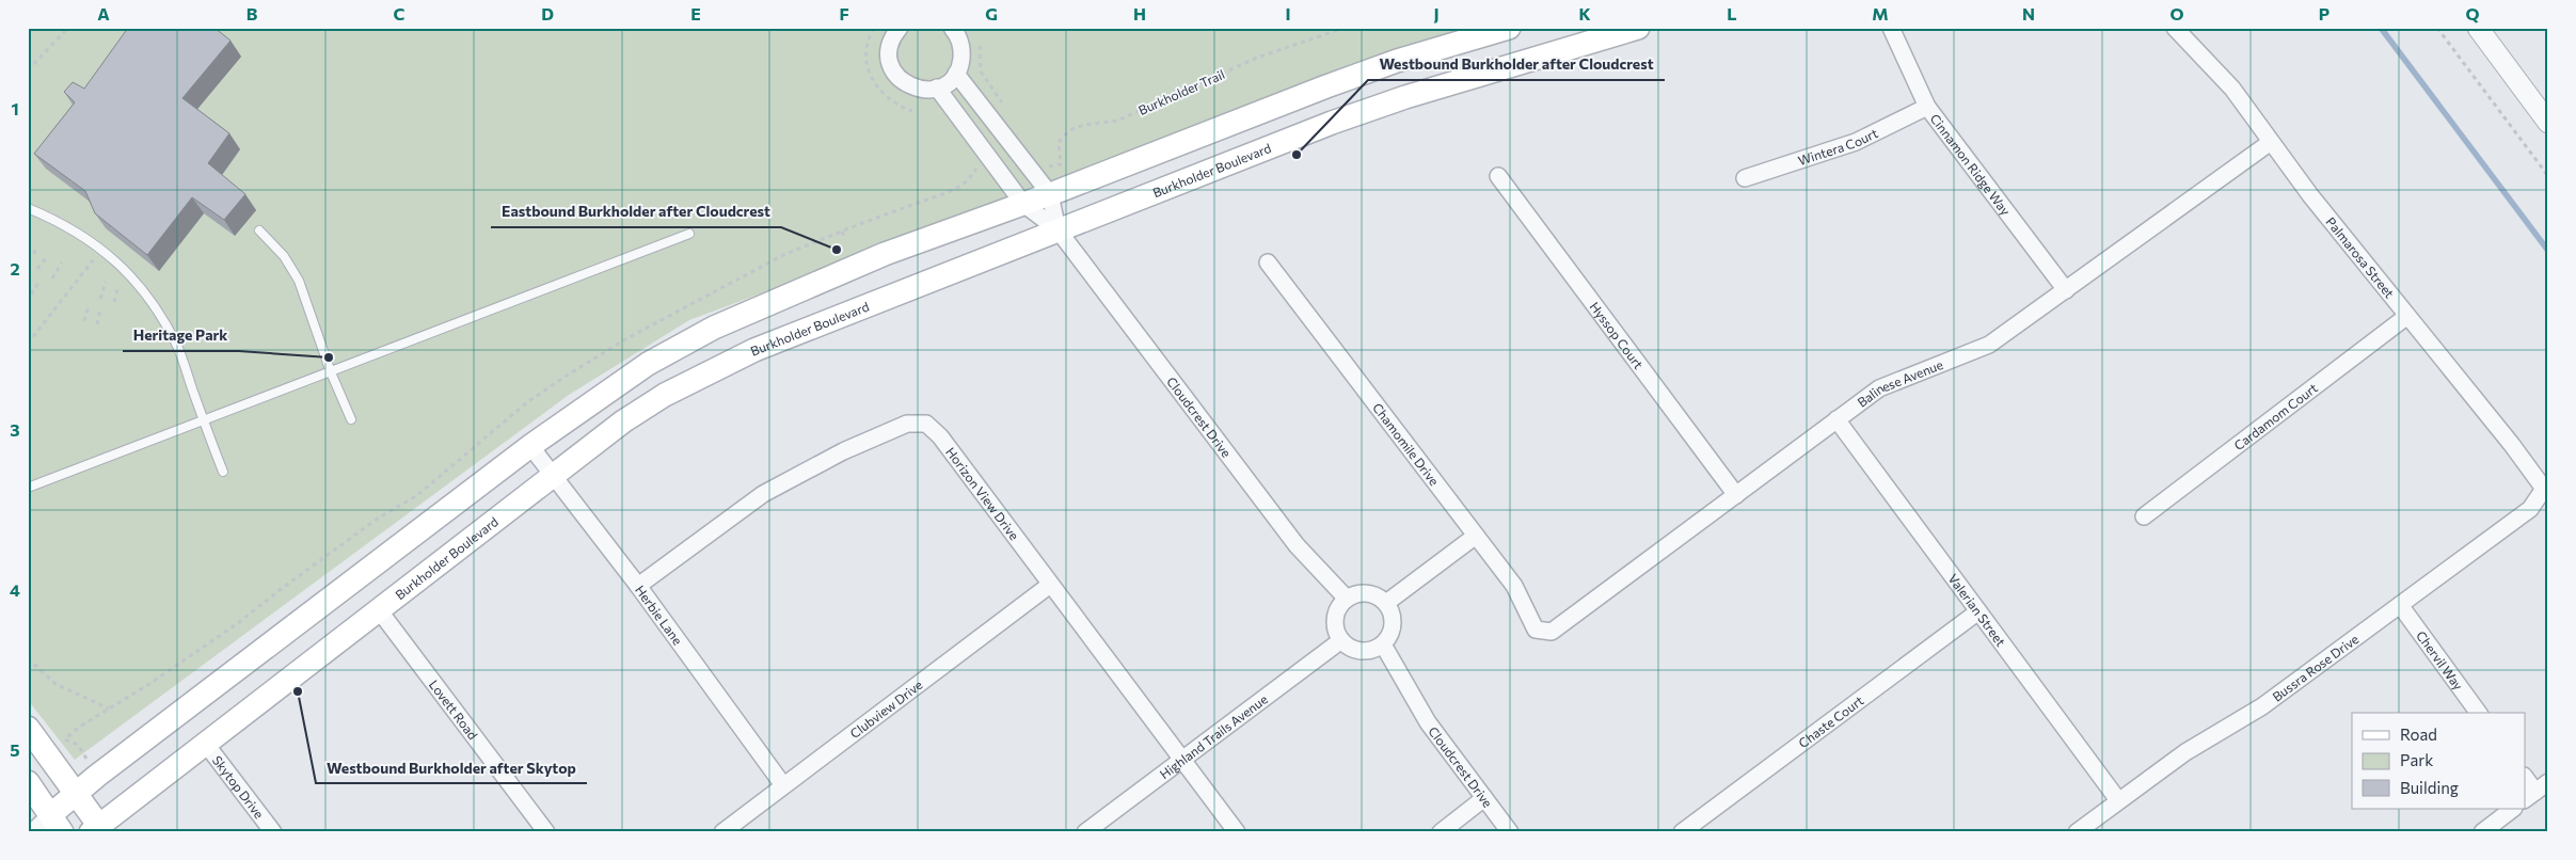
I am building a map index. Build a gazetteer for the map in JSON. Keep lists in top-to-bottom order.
{
  "streets": {
    "main road": ["Burkholder Boulevard"],
    "street": [
      "Wintera Court",
      "Cinnamon Ridge Way",
      "Palmarosa Street",
      "Hyssop Court",
      "Balinese Avenue",
      "Cardamom Court",
      "Cloudcrest Drive",
      "Chamomile Drive",
      "Horizon View Drive",
      "Valerian Street",
      "Herbie Lane",
      "Chervil Way",
      "Bussra Rose Drive",
      "Lovett Road",
      "Clubview Drive",
      "Chaste Court",
      "Highland Trails Avenue",
      "Skytop Drive"
    ],
    "path": ["Burkholder Trail"]
  },
  "crossings": [
    ["Wintera Court", "Cinnamon Ridge Way"],
    ["Cinnamon Ridge Way", "Balinese Avenue"],
    ["Burkholder Boulevard", "Cloudcrest Drive"],
    ["Burkholder Boulevard", "Herbie Lane"],
    ["Burkholder Boulevard", "Lovett Road"],
    ["Burkholder Boulevard", "Skytop Drive"],
    ["Palmarosa Street", "Balinese Avenue"],
    ["Palmarosa Street", "Cardamom Court"],
    ["Palmarosa Street", "Bussra Rose Drive"],
    ["Hyssop Court", "Balinese Avenue"],
    ["Balinese Avenue", "Chamomile Drive"],
    ["Balinese Avenue", "Valerian Street"],
    ["Cloudcrest Drive", "Highland Trails Avenue"],
    ["Horizon View Drive", "Herbie Lane"],
    ["Horizon View Drive", "Clubview Drive"],
    ["Horizon View Drive", "Highland Trails Avenue"],
    ["Valerian Street", "Bussra Rose Drive"],
    ["Valerian Street", "Chaste Court"],
    ["Herbie Lane", "Clubview Drive"],
    ["Chervil Way", "Bussra Rose Drive"]
  ],
  "places": [
    "Westbound Burkholder after Cloudcrest",
    "Eastbound Burkholder after Cloudcrest",
    "Heritage Park",
    "Westbound Burkholder after Skytop"
  ],
  "legend": ["Road", "Park", "Building"],
  "grid": {
    "columns": [
      "A",
      "B",
      "C",
      "D",
      "E",
      "F",
      "G",
      "H",
      "I",
      "J",
      "K",
      "L",
      "M",
      "N",
      "O",
      "P",
      "Q"
    ],
    "rows": [
      "1",
      "2",
      "3",
      "4",
      "5"
    ]
  }
}
